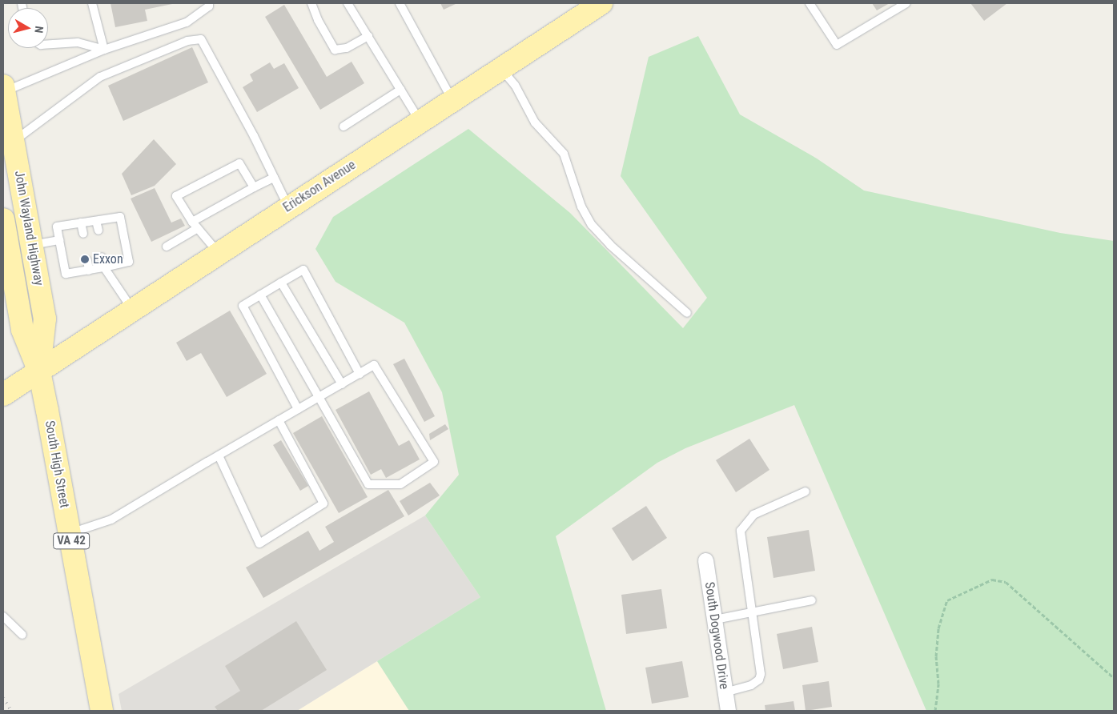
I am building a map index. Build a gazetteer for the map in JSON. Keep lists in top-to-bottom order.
{
  "streets": {
    "main road": [
      "Erickson Avenue",
      "John Wayland Highway",
      "South High Street",
      "VA 42"
    ],
    "street": ["South Dogwood Drive"]
  },
  "crossings": [
    ["Erickson Avenue", "John Wayland Highway"],
    ["Erickson Avenue", "South High Street"],
    ["John Wayland Highway", "South High Street"]
  ],
  "places": ["Exxon"],
  "north": "right"
}
